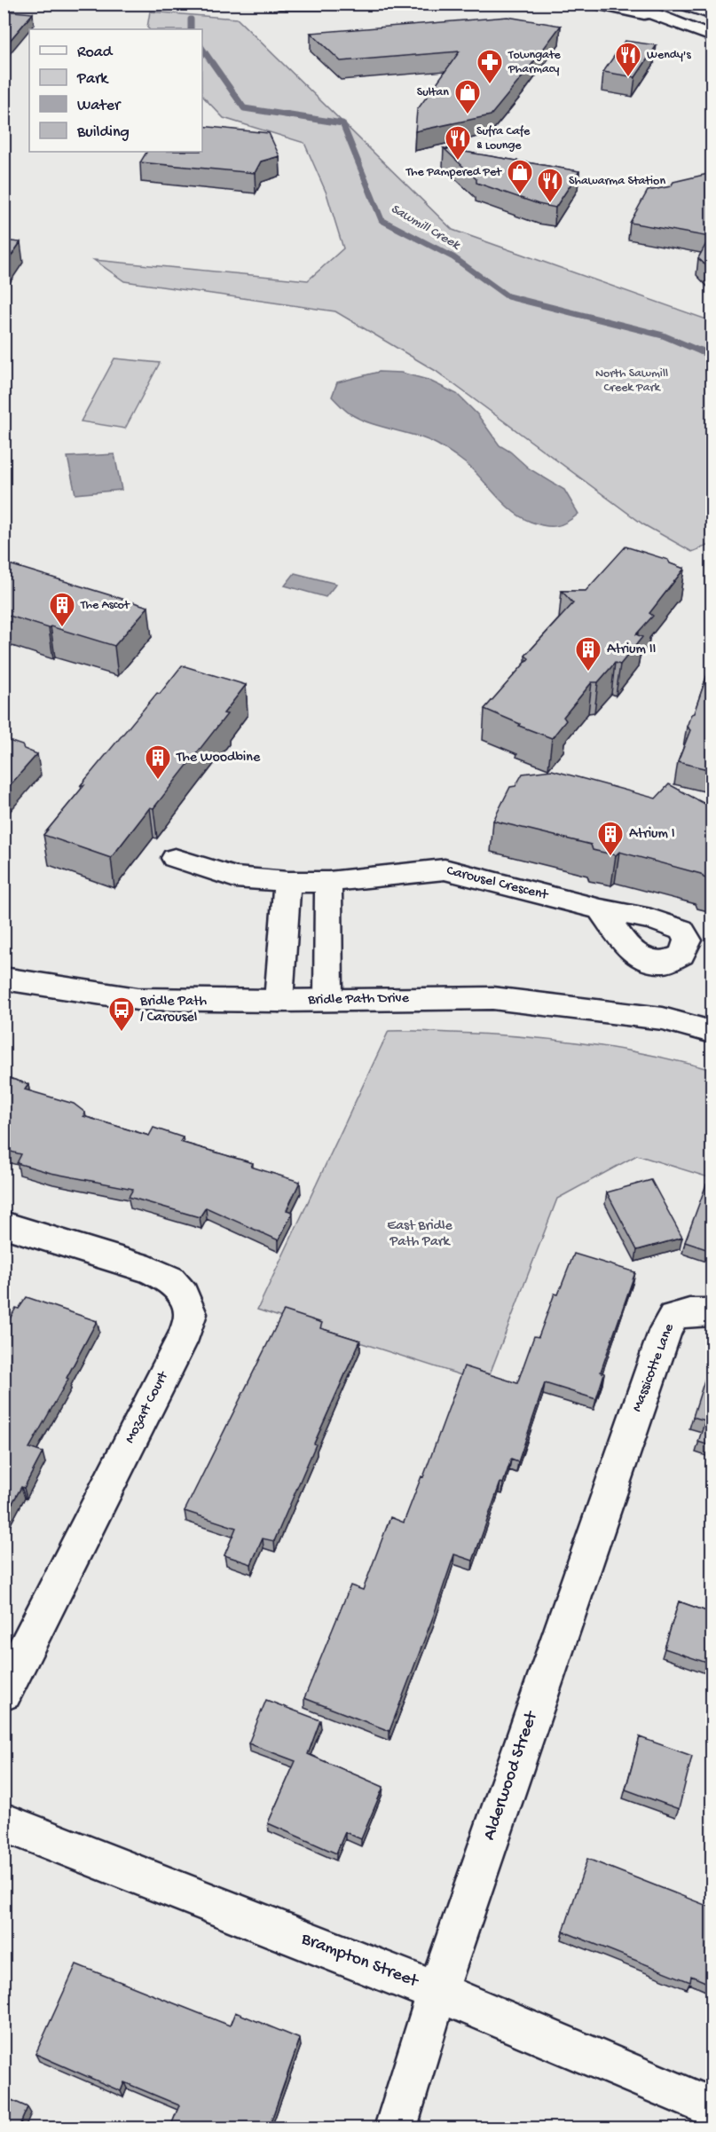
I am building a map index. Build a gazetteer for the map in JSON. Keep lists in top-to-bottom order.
{
  "streets": {
    "street": [
      "Carousel Crescent",
      "Bridle Path Drive",
      "Massicotte Lane",
      "Mozart Court",
      "Alderwood Street",
      "Brampton Street"
    ]
  },
  "crossings": [
    ["Massicotte Lane", "Alderwood Street"],
    ["Alderwood Street", "Brampton Street"]
  ],
  "water": ["Sawmill Creek"],
  "parks": ["North Sawmill Creek Park", "East Bridle Path Park"],
  "places": {
    "restaurant": ["Wendy's", "Sufra Cafe & Lounge", "Shawarma Station"],
    "pharmacy": ["Towngate Pharmacy"],
    "shop": ["Sultan", "The Pampered Pet"],
    "building": [
      "The Ascot",
      "Atrium II",
      "The Woodbine",
      "Atrium I"
    ],
    "bus stop": ["Bridle Path / Carousel"]
  },
  "legend": [
    "Road",
    "Park",
    "Water",
    "Building"
  ]
}
